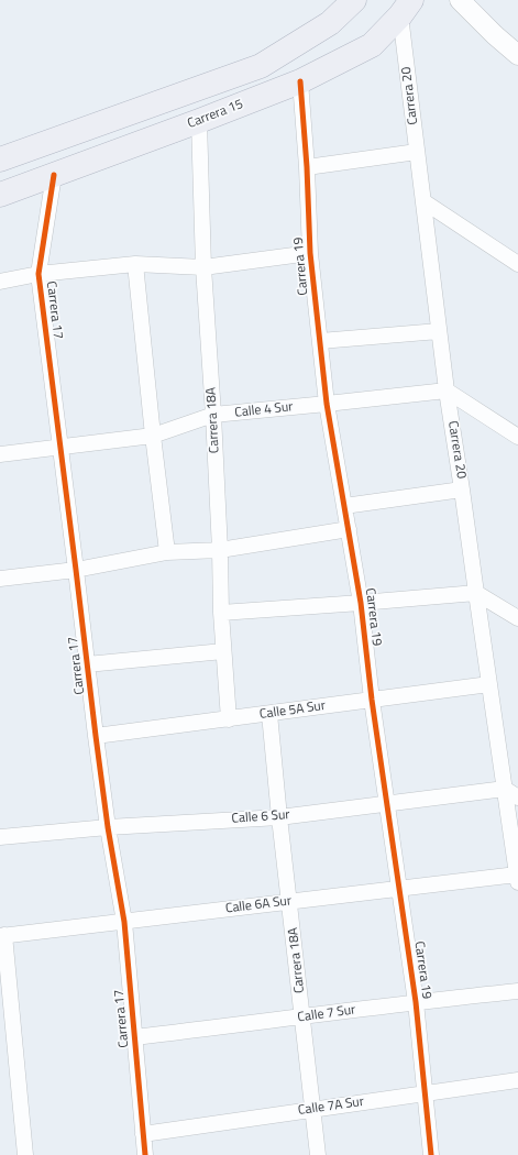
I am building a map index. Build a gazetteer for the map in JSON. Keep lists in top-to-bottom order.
{
  "streets": {
    "main road": ["Carrera 15"],
    "street": [
      "Carrera 20",
      "Carrera 19",
      "Carrera 17",
      "Calle 4 Sur",
      "Carrera 18A",
      "Calle 5A Sur",
      "Calle 6 Sur",
      "Calle 6A Sur",
      "Calle 7 Sur",
      "Calle 7A Sur"
    ]
  },
  "crossings": [
    ["Carrera 20", "Carrera 15"],
    ["Carrera 20", "Calle 4 Sur"],
    ["Carrera 20", "Calle 5A Sur"],
    ["Carrera 20", "Calle 6 Sur"],
    ["Carrera 20", "Calle 6A Sur"],
    ["Carrera 15", "Carrera 19"],
    ["Carrera 15", "Carrera 17"],
    ["Carrera 15", "Carrera 18A"],
    ["Carrera 19", "Calle 4 Sur"],
    ["Carrera 19", "Calle 5A Sur"],
    ["Carrera 19", "Calle 6 Sur"],
    ["Carrera 19", "Calle 6A Sur"],
    ["Carrera 19", "Calle 7 Sur"],
    ["Carrera 19", "Calle 7A Sur"],
    ["Carrera 17", "Calle 4 Sur"],
    ["Carrera 17", "Calle 5A Sur"],
    ["Carrera 17", "Calle 6 Sur"],
    ["Carrera 17", "Calle 6A Sur"],
    ["Carrera 17", "Calle 7 Sur"],
    ["Carrera 17", "Calle 7A Sur"],
    ["Calle 4 Sur", "Carrera 18A"],
    ["Carrera 18A", "Calle 5A Sur"],
    ["Carrera 18A", "Calle 6 Sur"],
    ["Carrera 18A", "Calle 6A Sur"],
    ["Carrera 18A", "Calle 7 Sur"],
    ["Carrera 18A", "Calle 7A Sur"]
  ]
}
